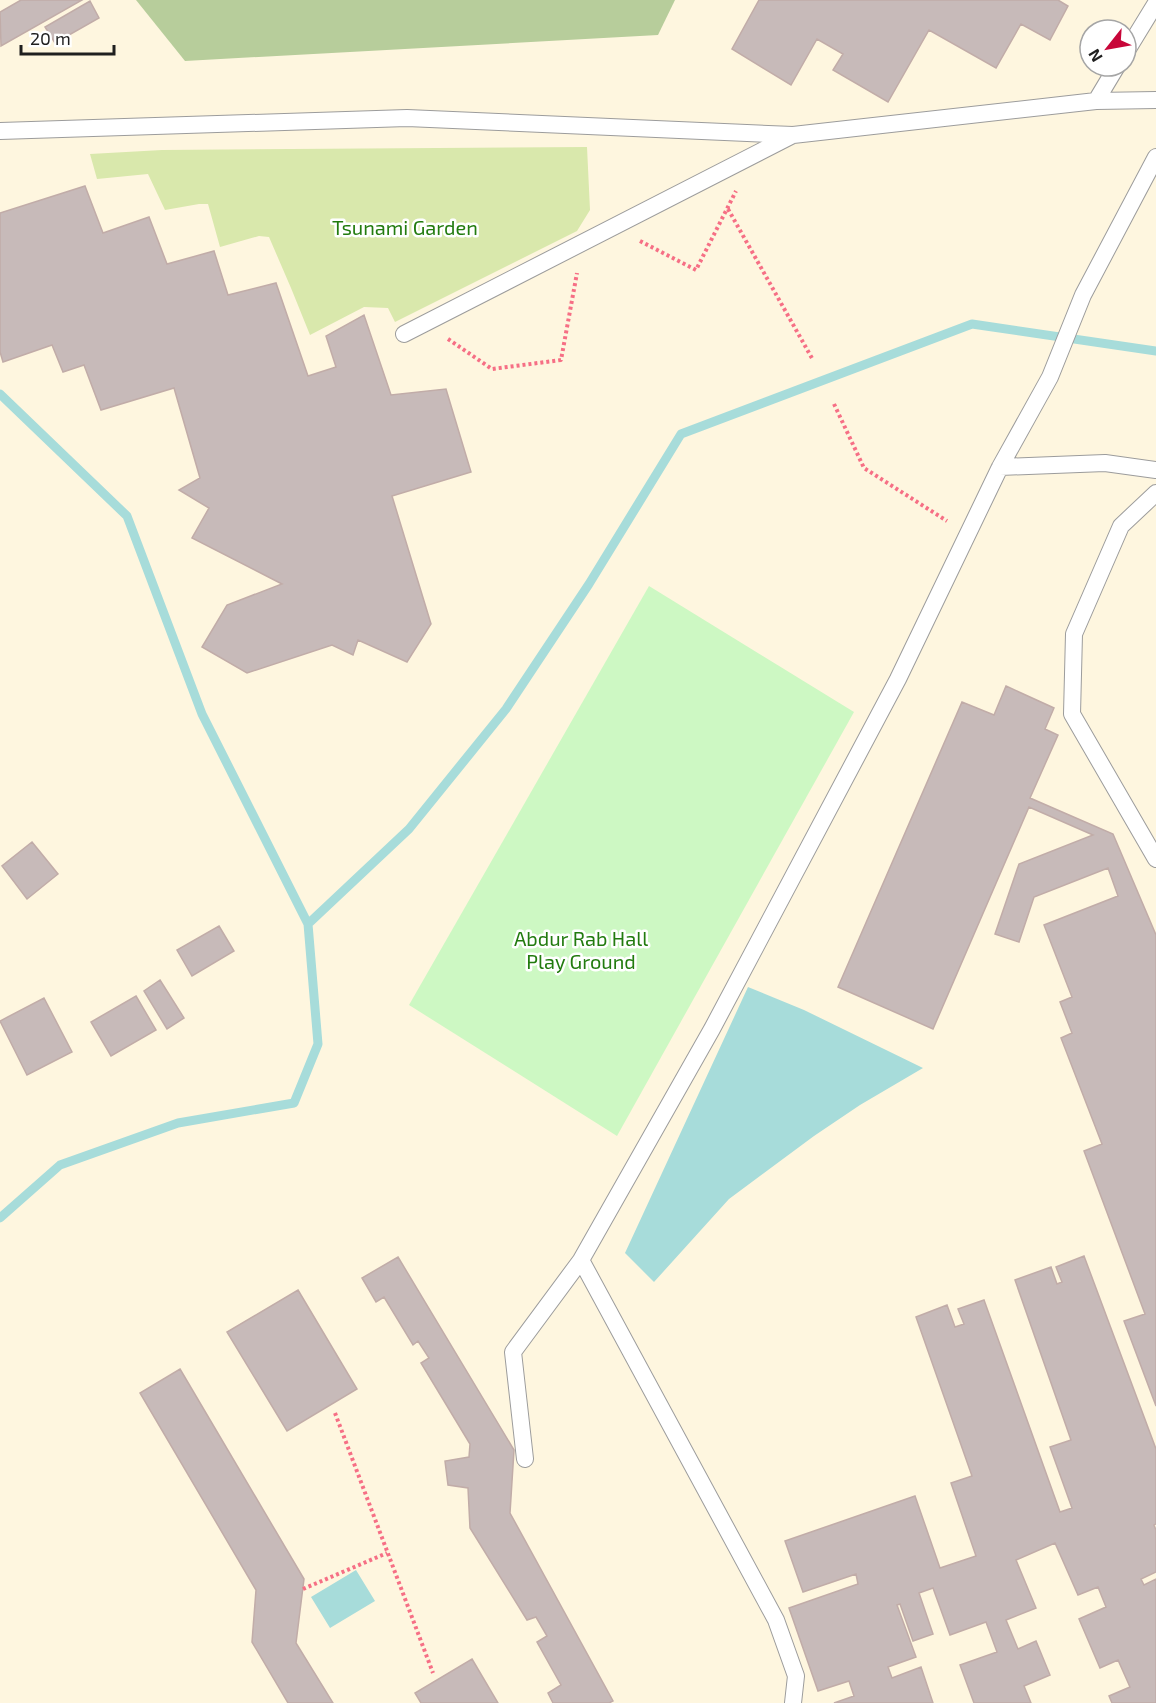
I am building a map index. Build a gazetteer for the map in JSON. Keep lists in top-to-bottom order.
{
  "parks": ["Tsunami Garden", "Abdur Rab Hall Play Ground"],
  "scale_bar": "20 m",
  "north": "bottom left"
}
